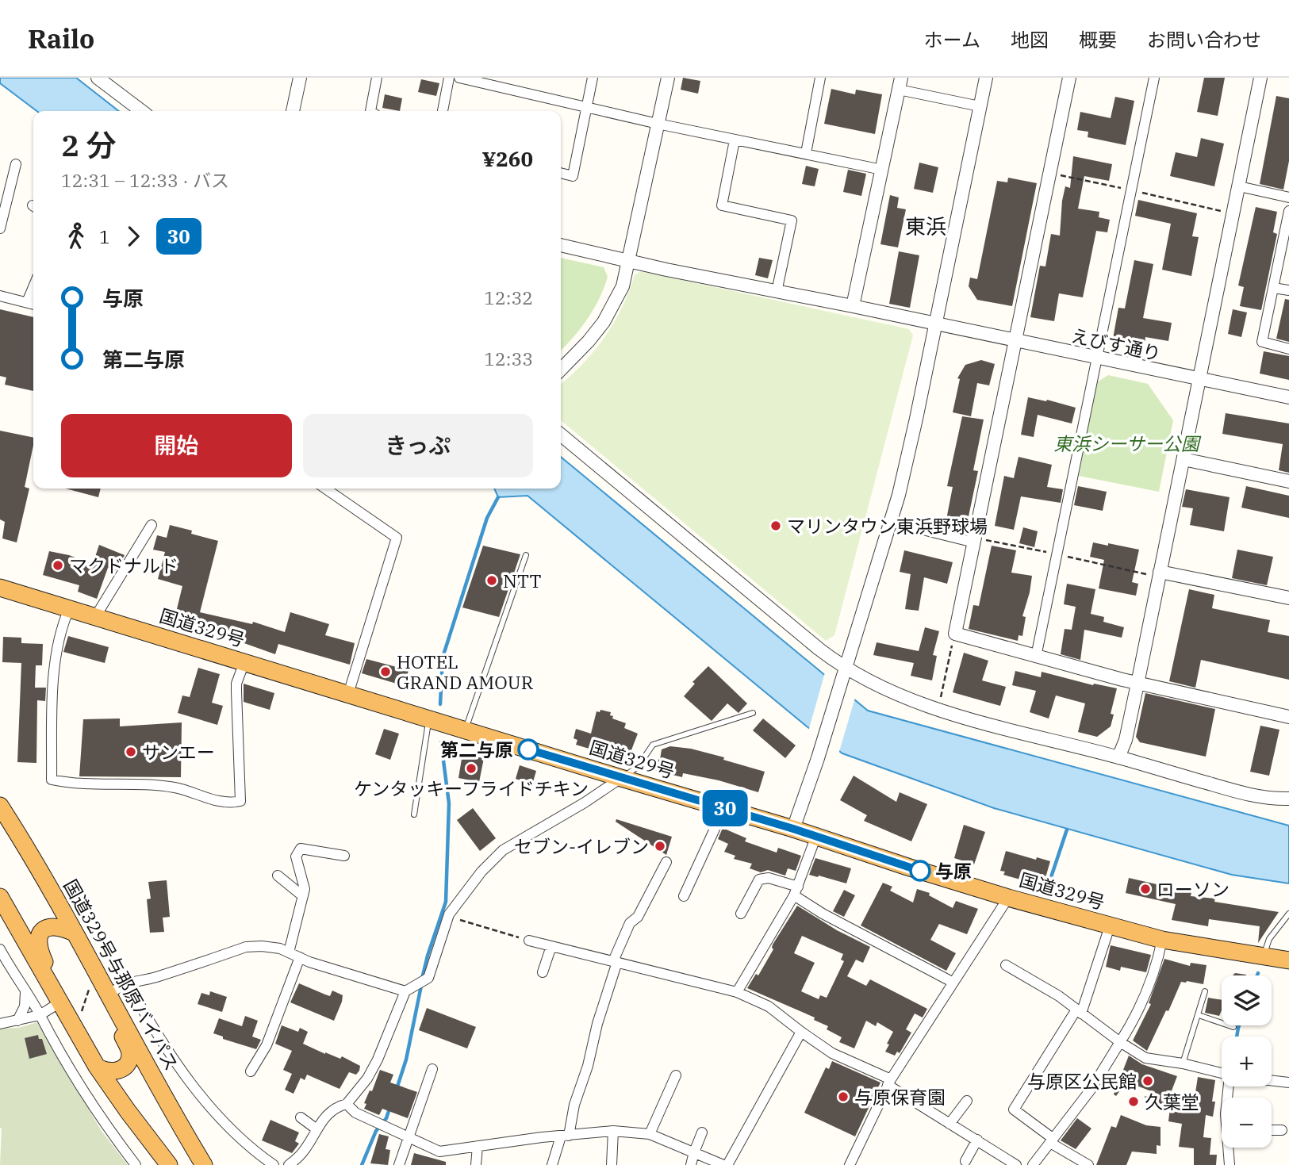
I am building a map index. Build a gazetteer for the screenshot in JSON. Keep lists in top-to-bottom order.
{
  "streets": {
    "highway": ["国道329号", "国道329号与那原バイパス"],
    "street": ["えびす通り"]
  },
  "districts": ["東浜"],
  "parks": ["東浜シーサー公園"],
  "places": [
    "マリンタウン東浜野球場",
    "マクドナルド",
    "NTT",
    "HOTEL GRAND AMOUR",
    "第二与原",
    "サンエー",
    "ケンタッキーフライドチキン",
    "セブン-イレブン",
    "与原",
    "ローソン",
    "与原区公民館",
    "与原保育園",
    "久葉堂"
  ],
  "lines": ["bus line 30"],
  "page": {
    "header": "Railo",
    "nav": [
      "ホーム",
      "地図",
      "概要",
      "お問い合わせ"
    ],
    "on_map": "30",
    "heading": ["2 分", "12:31 – 12:33 · バス", "¥260"],
    "legs": ["1", "30"],
    "list": [
      {
        "name": "与原",
        "value": "12:32"
      },
      {
        "name": "第二与原",
        "value": "12:33"
      }
    ],
    "buttons": ["開始", "きっぷ"],
    "map_buttons": ["+", "−"]
  }
}
